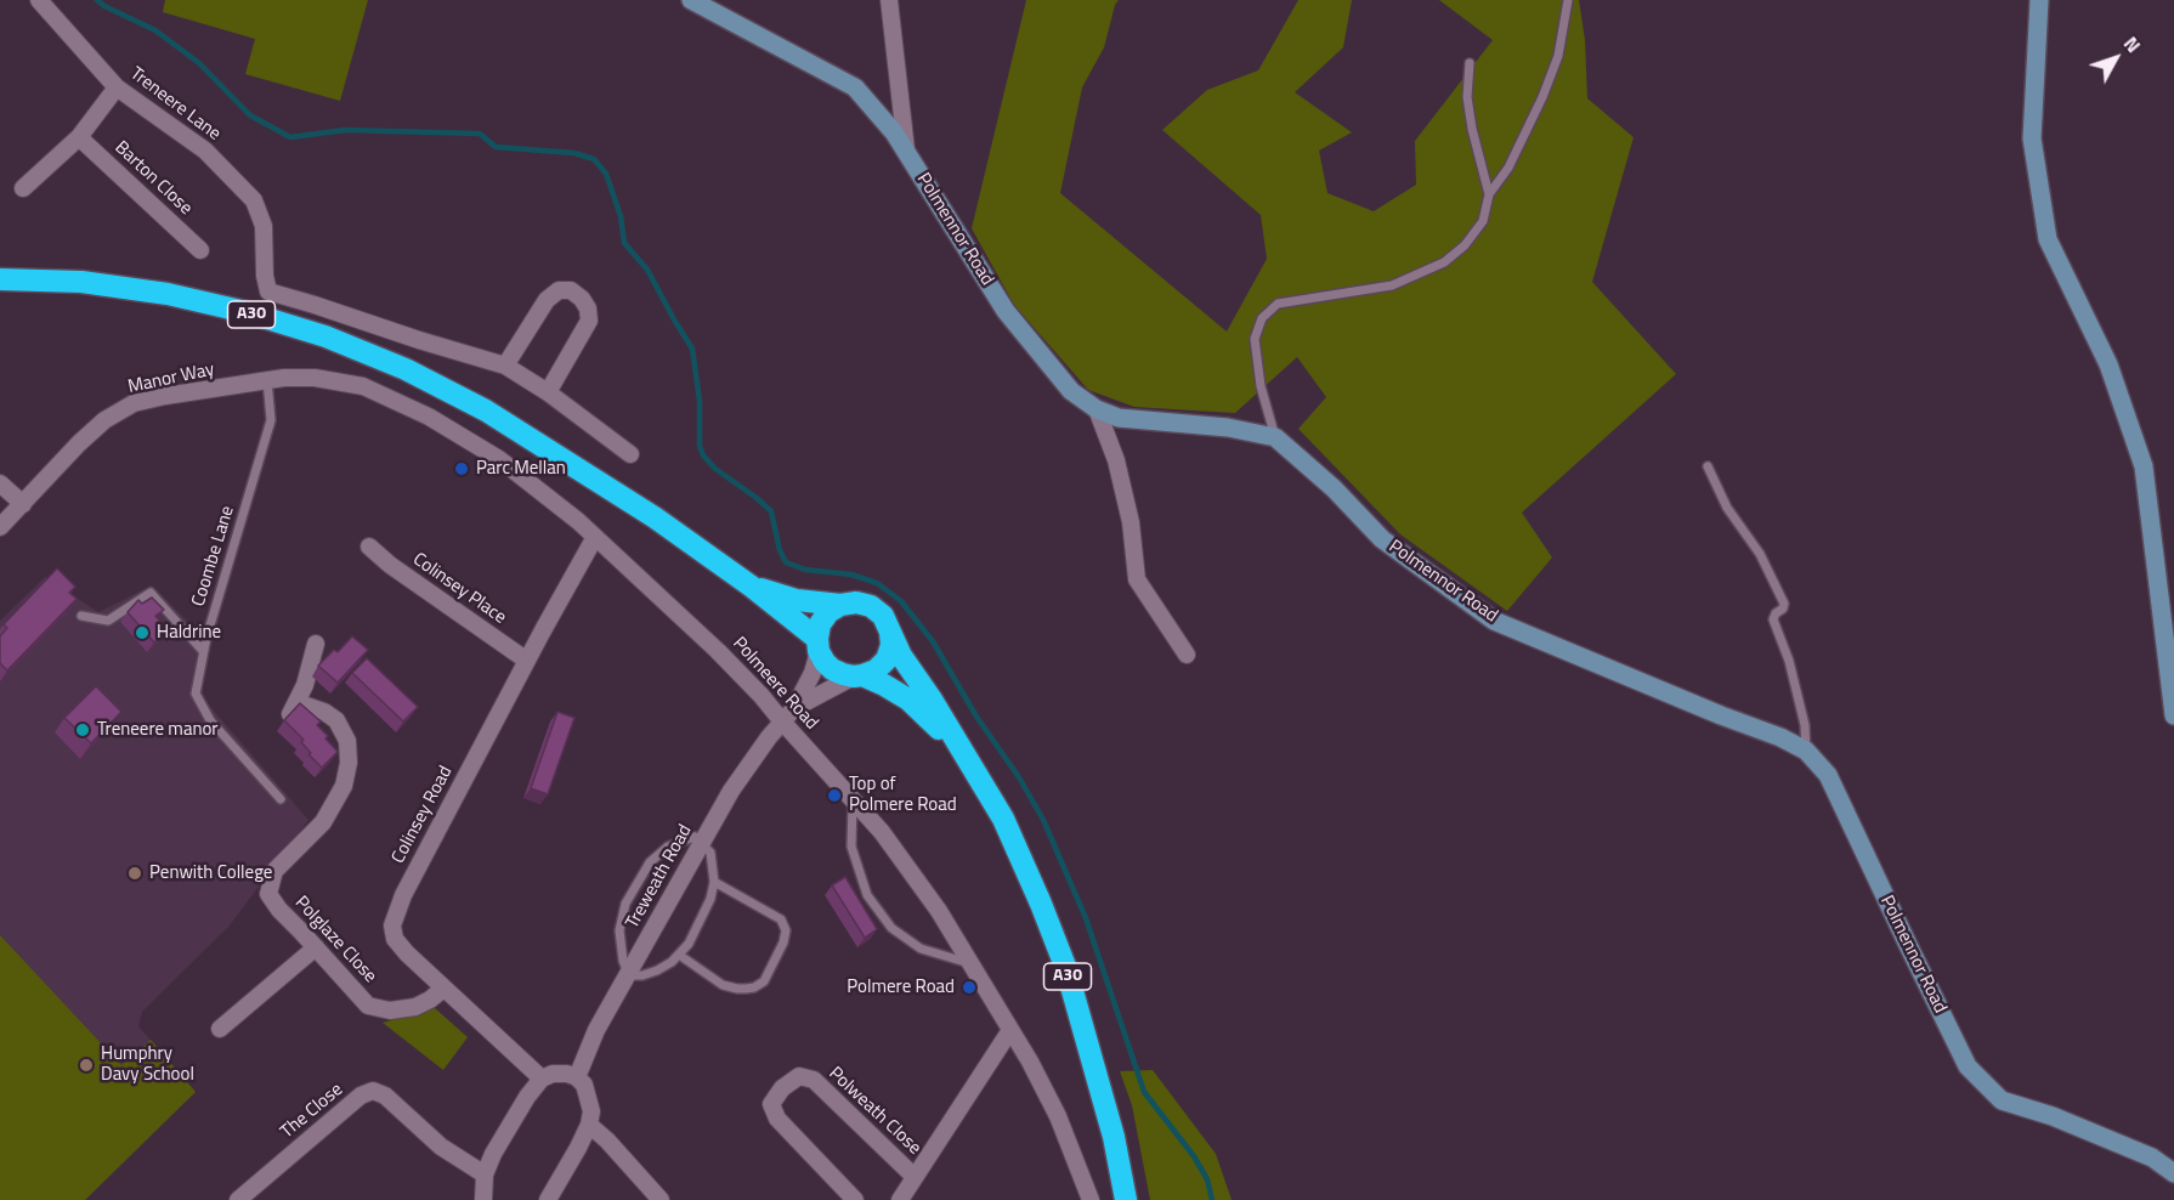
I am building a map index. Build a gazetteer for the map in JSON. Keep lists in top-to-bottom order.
{
  "streets": {
    "highway": ["A30"],
    "street": [
      "Treneere Lane",
      "Barton Close",
      "Polmennor Road",
      "Manor Way",
      "Colinsey Place",
      "Polmeere Road",
      "Colinsey Road",
      "Treweath Road",
      "Polglaze Close",
      "The Close",
      "Polweath Close"
    ],
    "lane": ["Coombe Lane"]
  },
  "crossings": [
    ["A30", "Treweath Road"],
    ["Manor Way", "Coombe Lane"],
    ["Manor Way", "Polmeere Road"],
    ["Coombe Lane", "Polmeere Road"],
    ["Colinsey Place", "Colinsey Road"],
    ["Polmeere Road", "Colinsey Road"],
    ["Polmeere Road", "Treweath Road"],
    ["Colinsey Road", "Polglaze Close"]
  ],
  "places": [
    "Parc Mellan",
    "Haldrine",
    "Treneere manor",
    "Top of Polmere Road",
    "Penwith College",
    "Polmere Road",
    "Humphry Davy School"
  ],
  "north": "top right"
}
